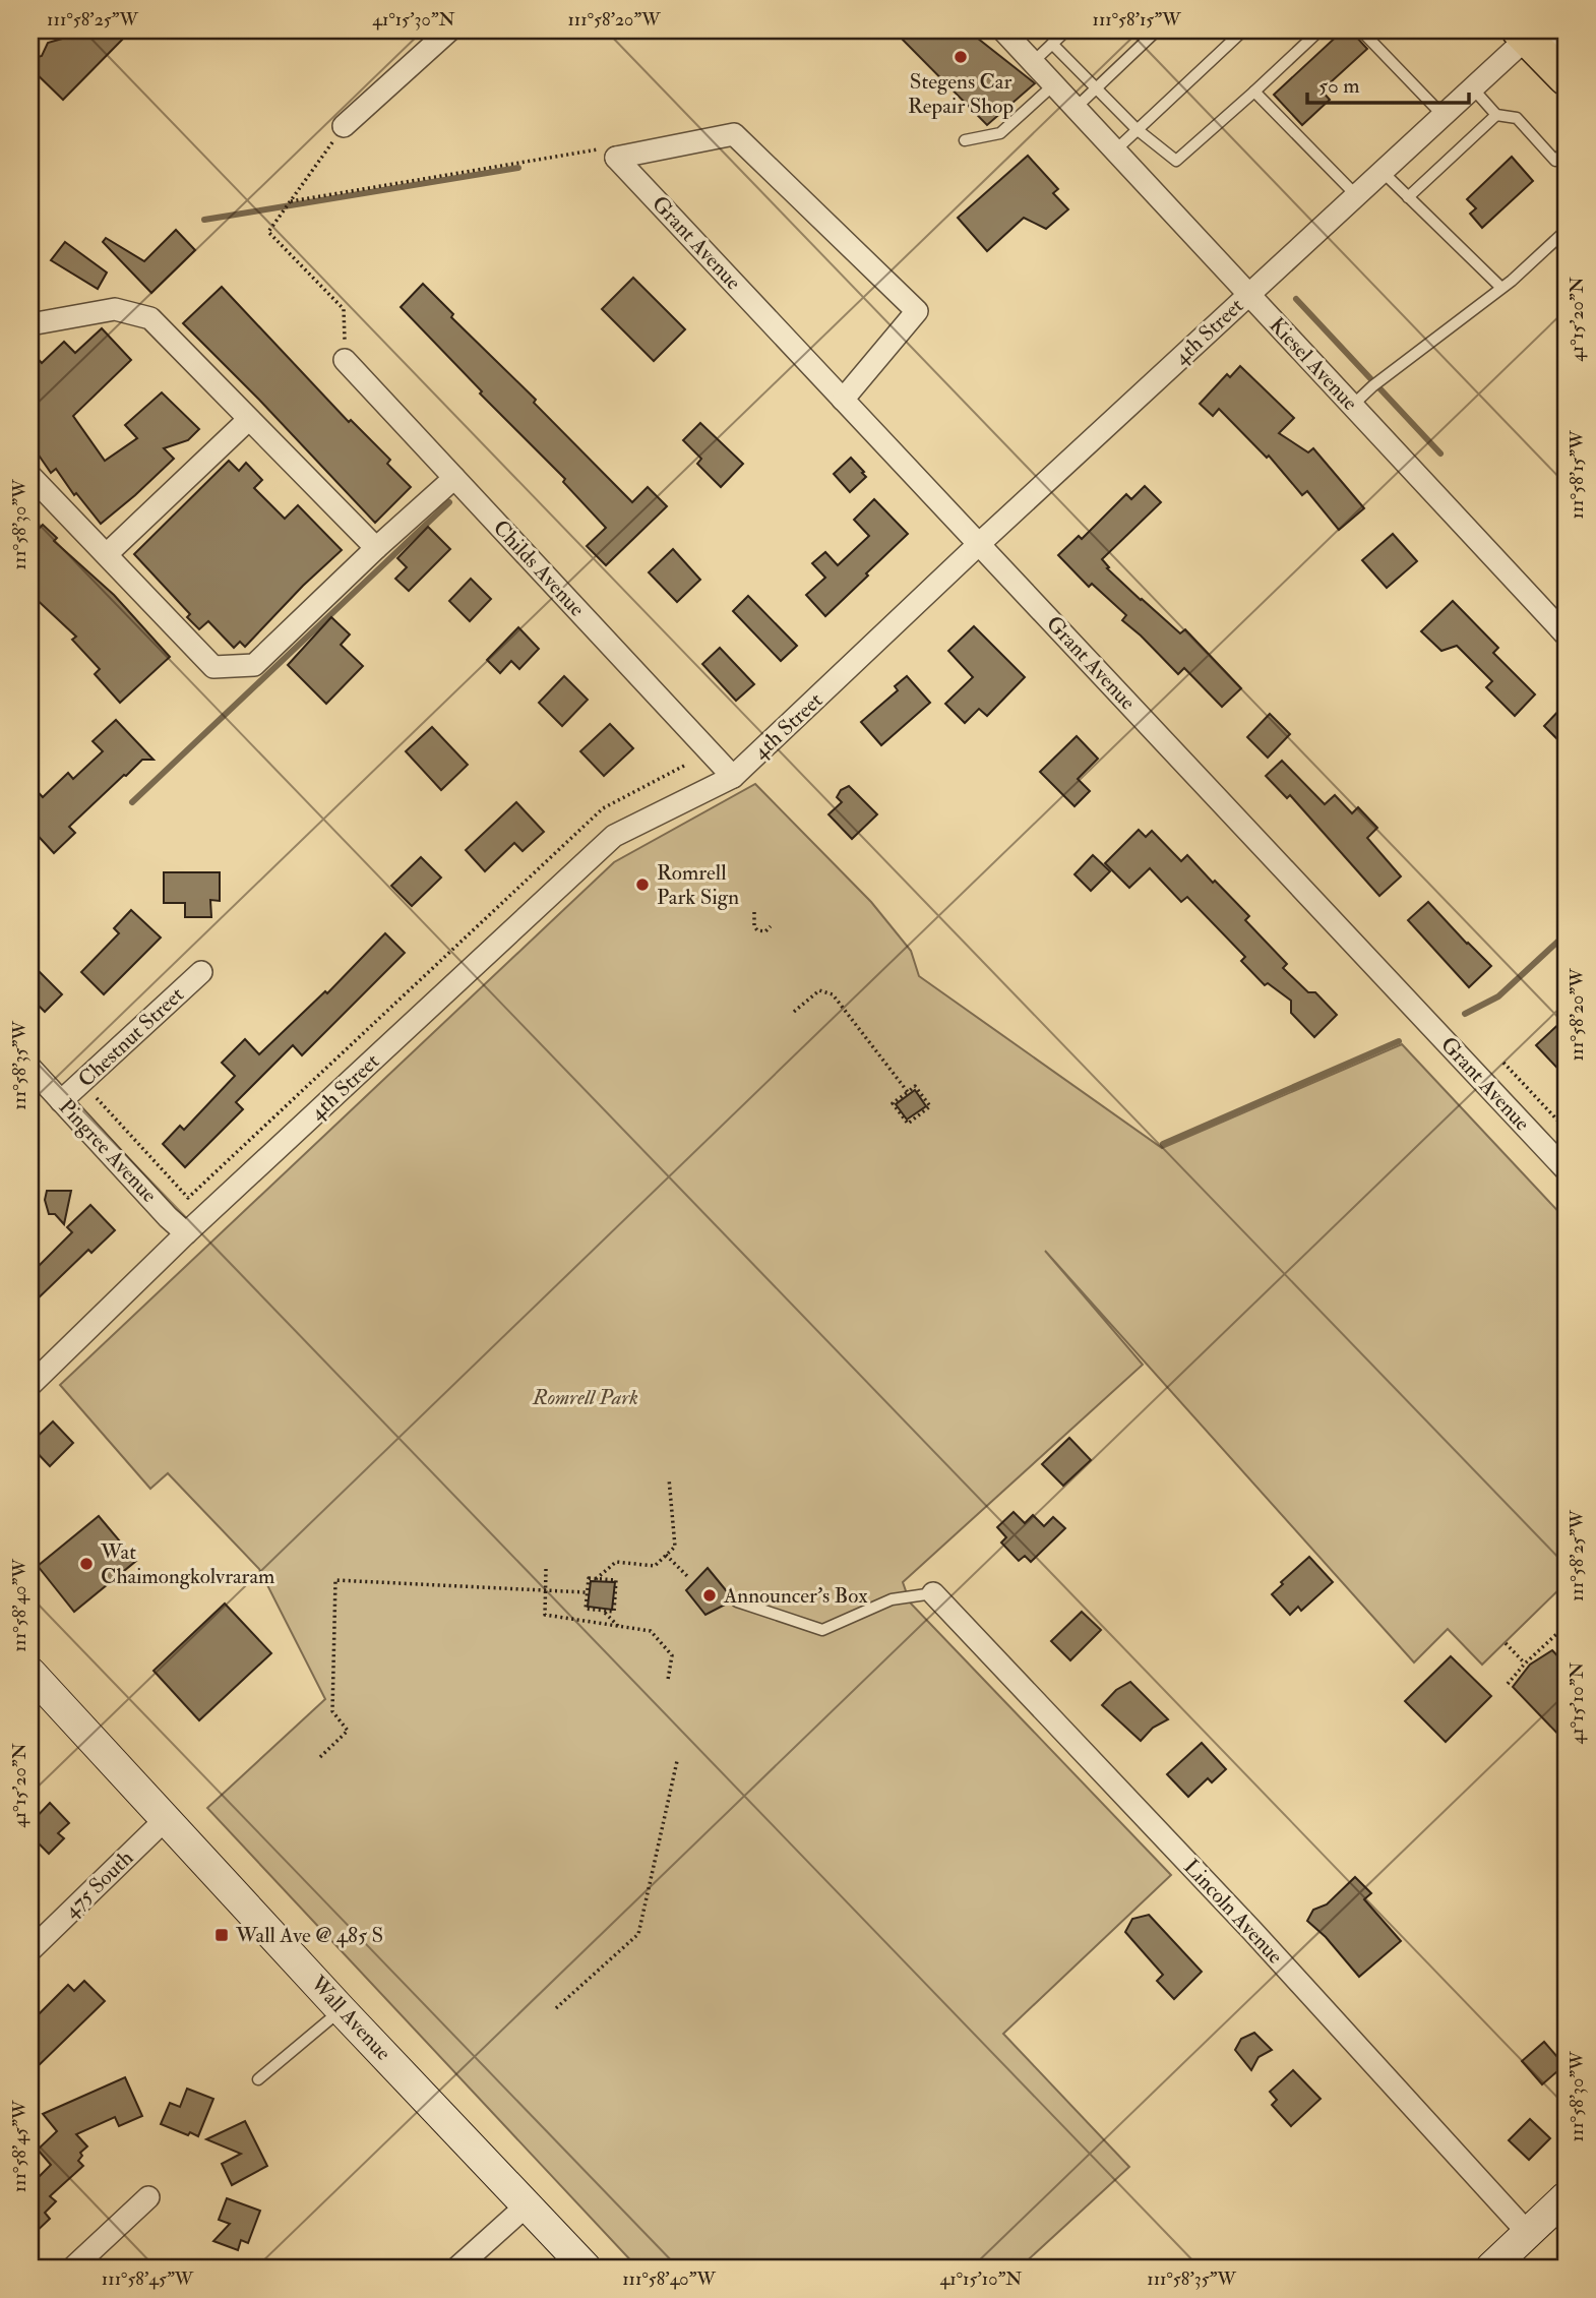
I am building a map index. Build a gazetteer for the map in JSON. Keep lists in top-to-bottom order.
{
  "streets": {
    "main road": ["Wall Avenue"],
    "street": [
      "Grant Avenue",
      "4th Street",
      "Kiesel Avenue",
      "Childs Avenue",
      "Chestnut Street",
      "Pingree Avenue",
      "475 South",
      "Lincoln Avenue"
    ]
  },
  "crossings": [
    ["Grant Avenue", "4th Street"],
    ["4th Street", "Kiesel Avenue"],
    ["4th Street", "Childs Avenue"],
    ["4th Street", "Pingree Avenue"],
    ["Chestnut Street", "Pingree Avenue"],
    ["475 South", "Wall Avenue"]
  ],
  "parks": ["Romrell Park"],
  "places": {
    "other": [
      "Stegens Car Repair Shop",
      "Romrell Park Sign",
      "Wat Chaimongkolvraram",
      "Announcer's Box"
    ],
    "transit": ["Wall Ave @ 485 S"]
  },
  "scale_bar": "50 m",
  "coordinates": [
    "111°58'25\"W",
    "41°15'30\"N",
    "111°58'20\"W",
    "111°58'15\"W",
    "41°15'20\"N",
    "111°58'30\"W",
    "111°58'35\"W",
    "111°58'40\"W",
    "41°15'10\"N",
    "111°58'45\"W"
  ]
}
